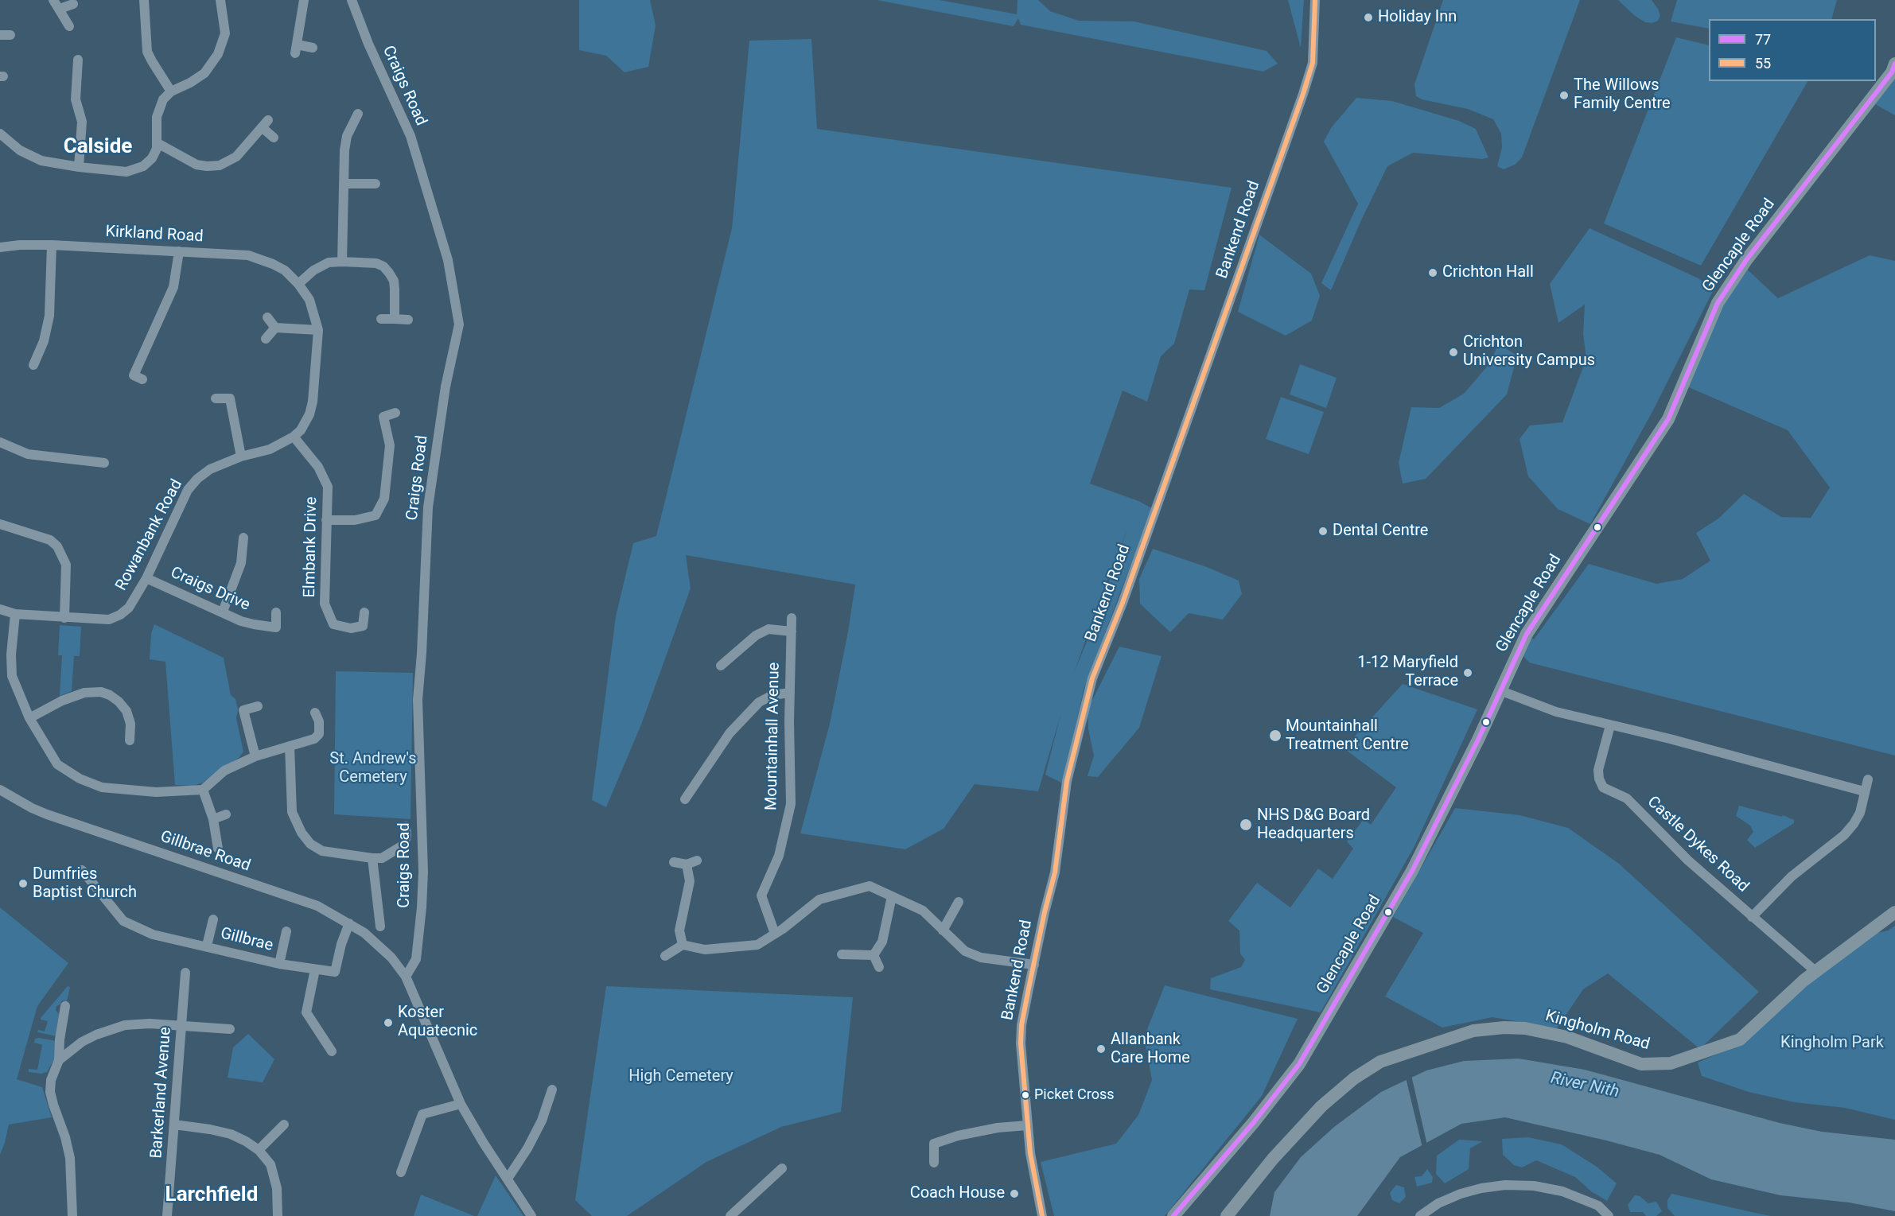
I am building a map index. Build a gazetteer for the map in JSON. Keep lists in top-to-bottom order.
{
  "streets": {
    "main road": ["Glencaple Road", "Kingholm Road"],
    "street": [
      "Craigs Road",
      "Bankend Road",
      "Kirkland Road",
      "Rowanbank Road",
      "Elmbank Drive",
      "Craigs Drive",
      "Mountainhall Avenue",
      "Castle Dykes Road",
      "Gillbrae Road",
      "Gillbrae",
      "Barkerland Avenue"
    ]
  },
  "crossings": [
    ["Craigs Road", "Gillbrae Road"],
    ["Kirkland Road", "Rowanbank Road"],
    ["Rowanbank Road", "Elmbank Drive"],
    ["Rowanbank Road", "Craigs Drive"],
    ["Castle Dykes Road", "Kingholm Road"],
    ["Gillbrae Road", "Gillbrae"]
  ],
  "districts": ["Calside", "Larchfield"],
  "water": ["River Nith"],
  "parks": ["St. Andrew's Cemetery", "Kingholm Park", "High Cemetery"],
  "places": [
    "Holiday Inn",
    "The Willows Family Centre",
    "Crichton Hall",
    "Crichton University Campus",
    "Dental Centre",
    "1-12 Maryfield Terrace",
    "Mountainhall Treatment Centre",
    "NHS D&G Board Headquarters",
    "Dumfries Baptist Church",
    "Koster Aquatecnic",
    "Allanbank Care Home",
    "Picket Cross",
    "Coach House"
  ],
  "lines": ["transit line 55", "transit line 77"],
  "legend": ["77", "55"]
}
